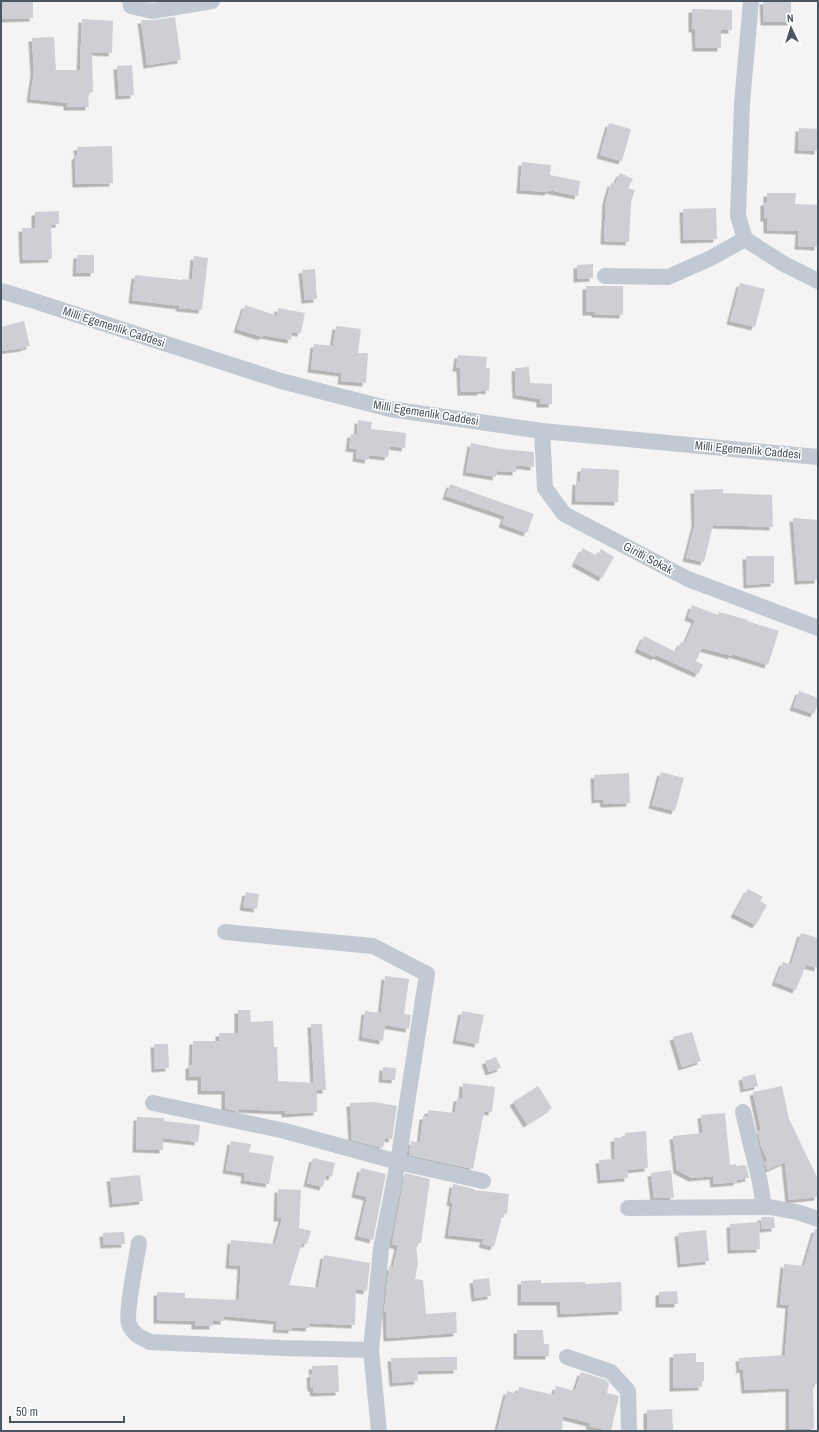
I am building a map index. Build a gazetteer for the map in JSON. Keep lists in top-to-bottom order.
{
  "streets": {
    "street": ["Milli Egemenlik Caddesi", "Giritli Sokak"]
  },
  "crossings": [
    ["Milli Egemenlik Caddesi", "Giritli Sokak"]
  ],
  "scale_bar": "50 m",
  "north": "top"
}
